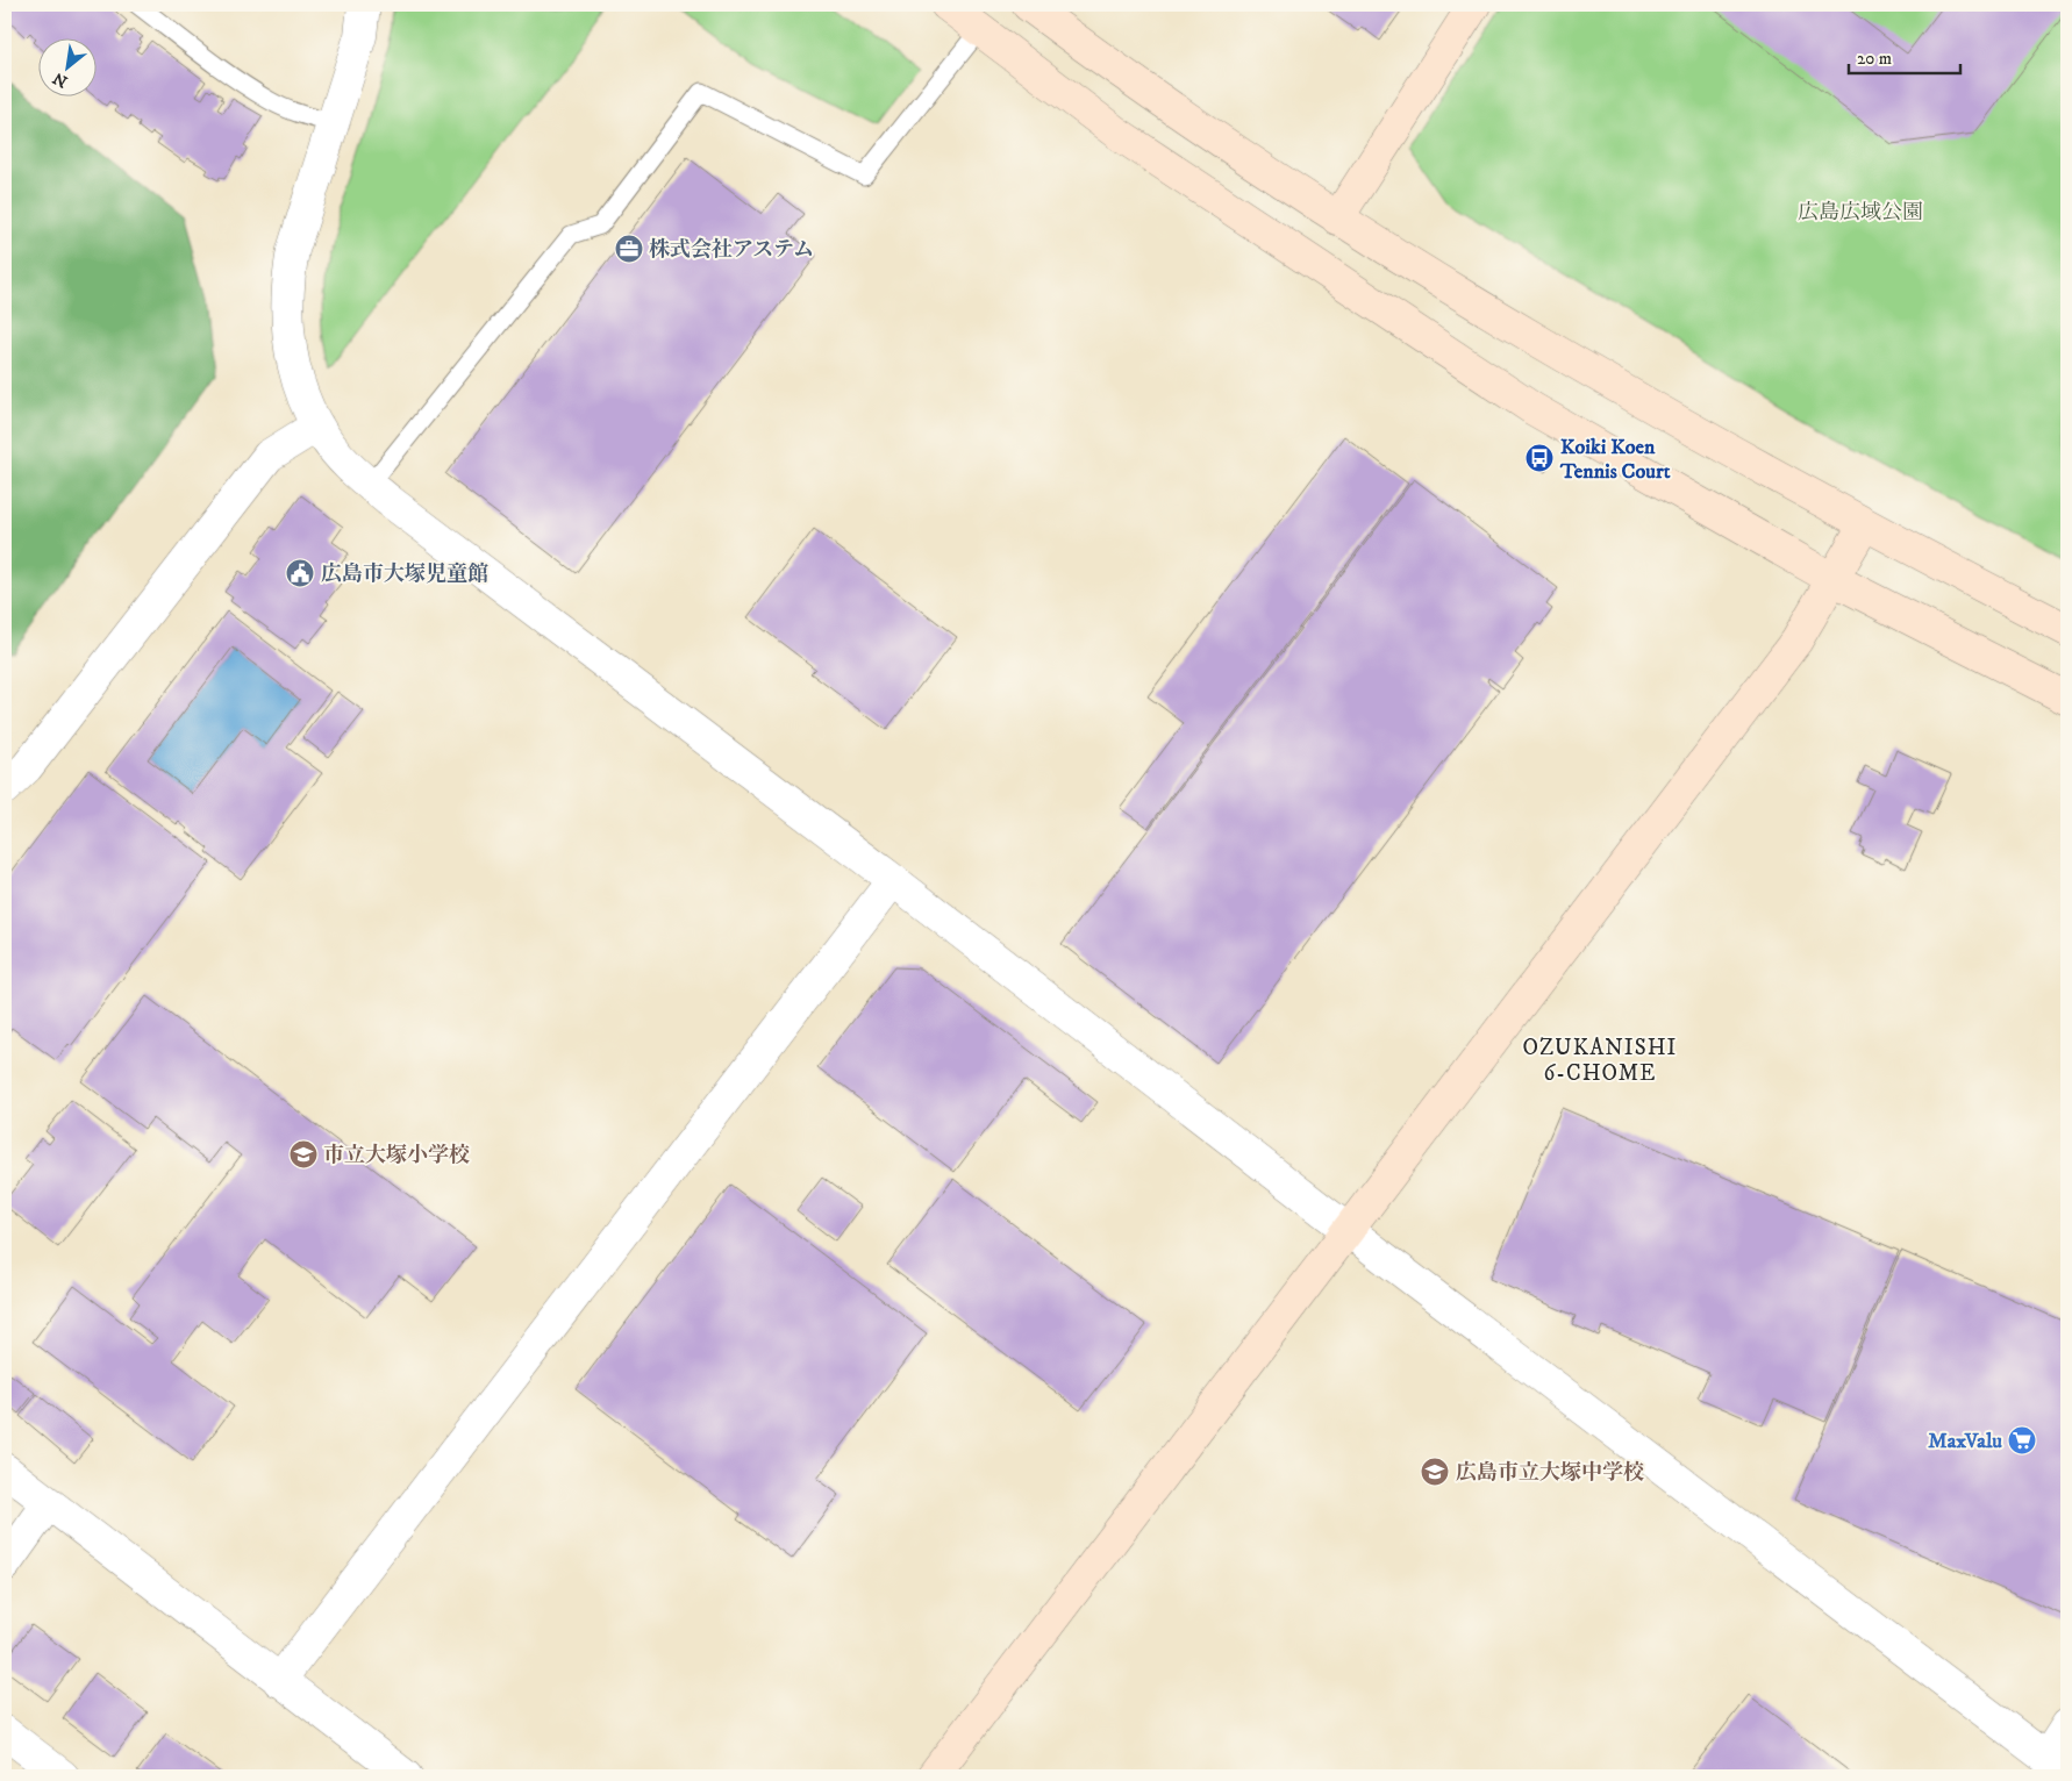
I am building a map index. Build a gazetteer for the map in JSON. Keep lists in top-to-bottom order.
{
  "districts": ["OZUKANISHI 6-CHOME"],
  "parks": ["広島広域公園"],
  "places": {
    "office": ["株式会社アステム"],
    "bus stop": ["Koiki Koen Tennis Court"],
    "public building": ["広島市大塚児童館"],
    "school or university": ["市立大塚小学校", "広島市立大塚中学校"],
    "supermarket": ["MaxValu"]
  },
  "scale_bar": "20 m",
  "north": "bottom left"
}
